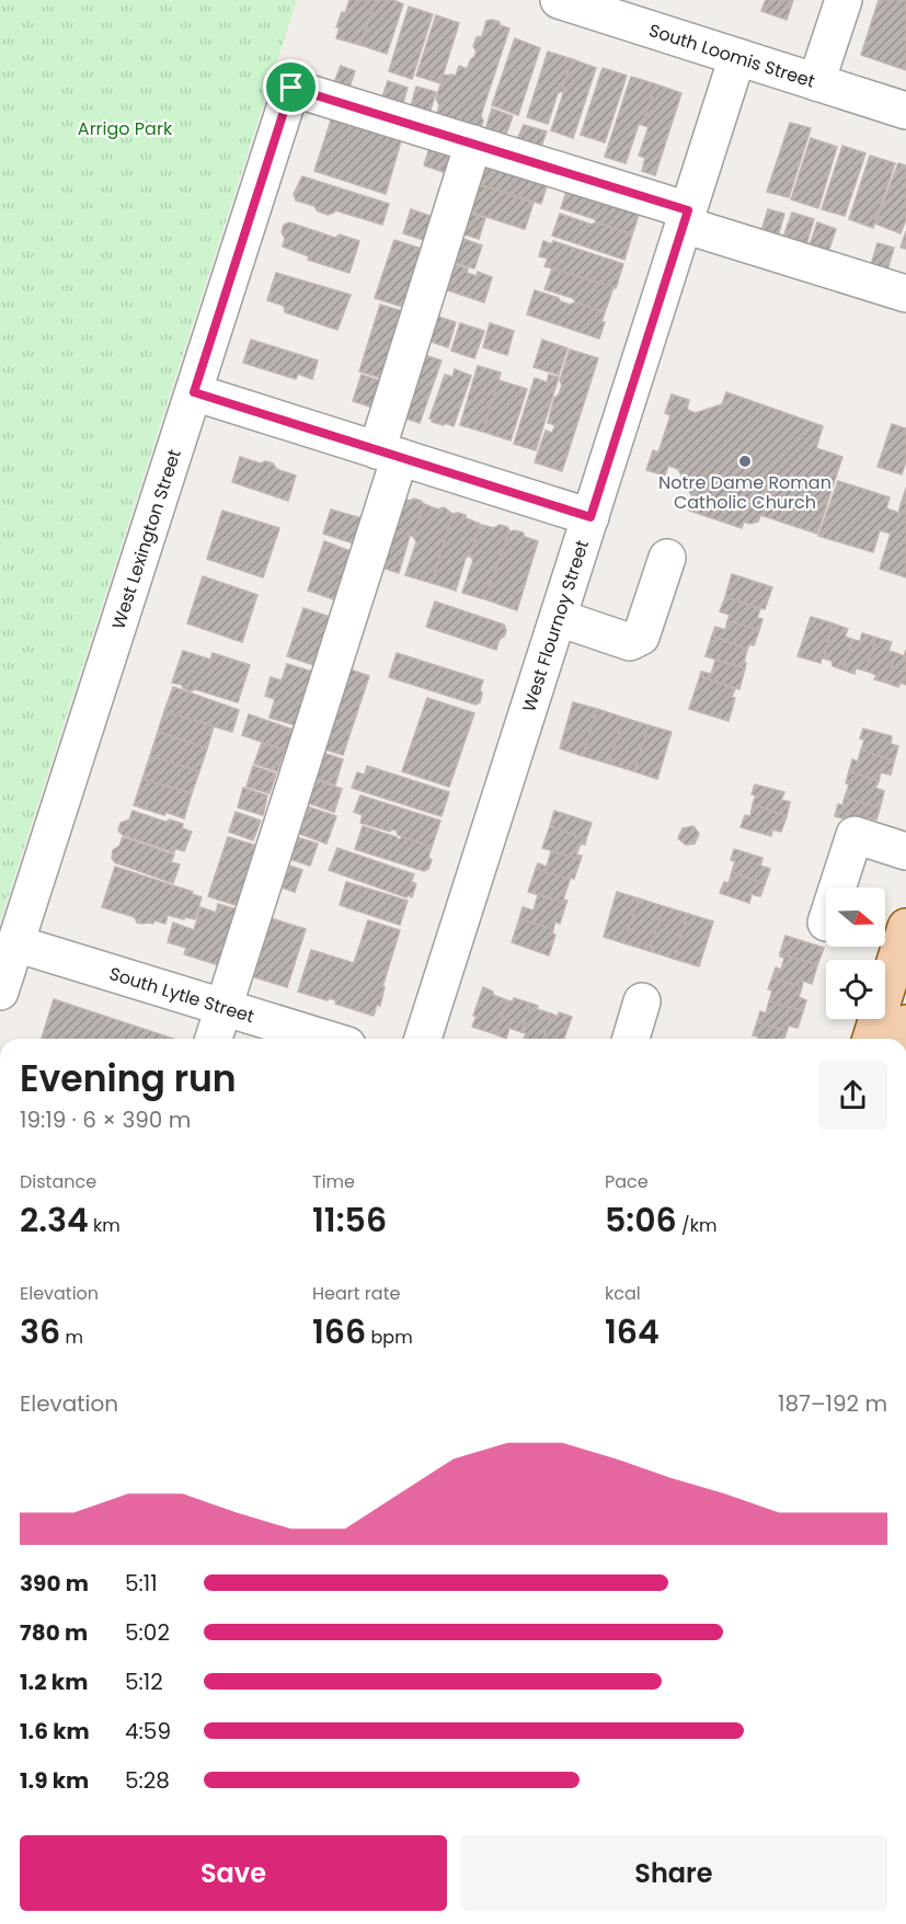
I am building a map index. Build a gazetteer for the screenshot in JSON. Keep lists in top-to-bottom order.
{
  "streets": {
    "street": [
      "South Loomis Street",
      "West Lexington Street",
      "West Flournoy Street",
      "South Lytle Street"
    ]
  },
  "crossings": [
    ["South Loomis Street", "West Flournoy Street"],
    ["West Lexington Street", "South Lytle Street"]
  ],
  "parks": ["Arrigo Park"],
  "places": ["Notre Dame Roman Catholic Church"],
  "north": "right",
  "page": {
    "heading": ["Evening run", "19:19 · 6 × 390 m"],
    "stats": [
      ["Distance", "2.34 km"],
      ["Time", "11:56"],
      ["Pace", "5:06 /km"],
      ["Elevation", "36 m"],
      ["Heart rate", "166 bpm"],
      ["kcal", "164"]
    ],
    "chart": ["Elevation", "187–192 m"],
    "list": [
      {
        "name": "390 m",
        "note": "5:11"
      },
      {
        "name": "780 m",
        "note": "5:02"
      },
      {
        "name": "1.2 km",
        "note": "5:12"
      },
      {
        "name": "1.6 km",
        "note": "4:59"
      },
      {
        "name": "1.9 km",
        "note": "5:28"
      }
    ],
    "buttons": ["Save", "Share"]
  }
}
